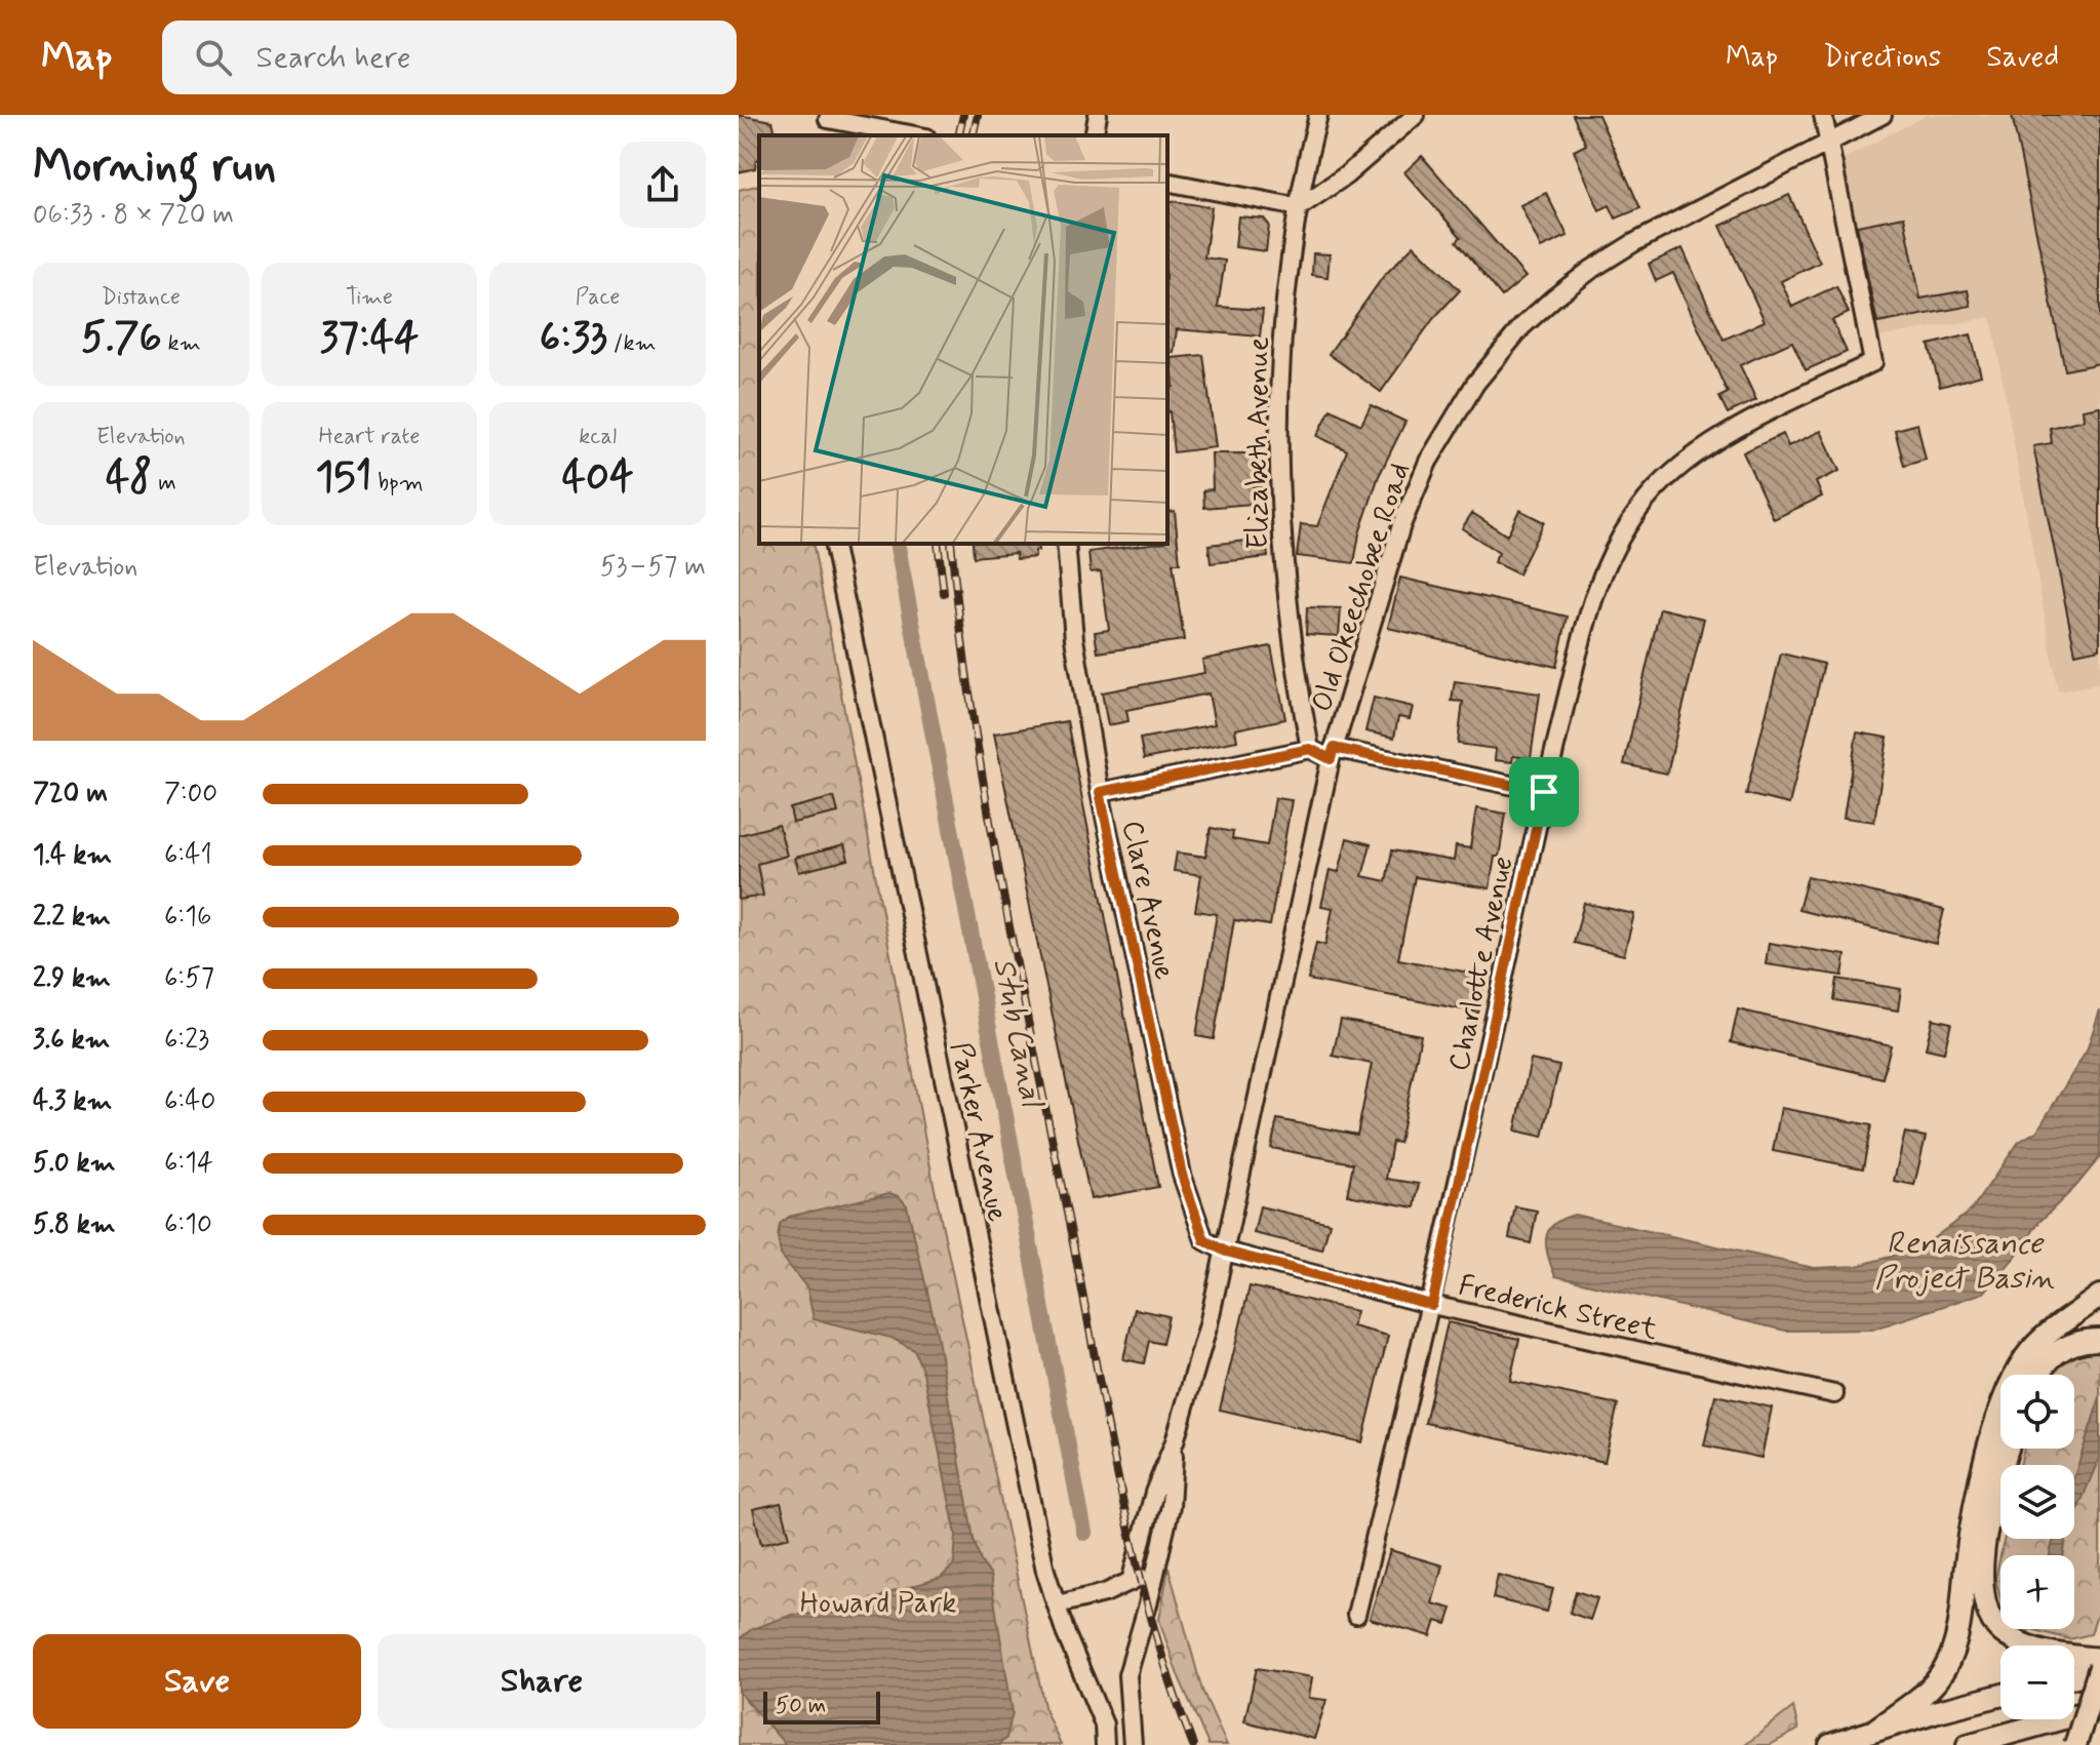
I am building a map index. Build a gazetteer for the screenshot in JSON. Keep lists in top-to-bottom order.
{
  "streets": {
    "street": [
      "Elizabeth Avenue",
      "Old Okeechobee Road",
      "Clare Avenue",
      "Charlotte Avenue",
      "Parker Avenue",
      "Frederick Street"
    ]
  },
  "crossings": [
    ["Old Okeechobee Road", "Clare Avenue"],
    ["Old Okeechobee Road", "Charlotte Avenue"],
    ["Old Okeechobee Road", "Frederick Street"],
    ["Clare Avenue", "Frederick Street"],
    ["Charlotte Avenue", "Frederick Street"]
  ],
  "water": ["Stub Canal", "Renaissance Project Basin"],
  "parks": ["Howard Park"],
  "scale_bar": "50 m",
  "page": {
    "header": "Map",
    "search": "Search here",
    "nav": ["Map", "Directions", "Saved"],
    "heading": ["Morning run", "06:33 · 8 × 720 m"],
    "stats": [
      ["Distance", "5.76 km"],
      ["Time", "37:44"],
      ["Pace", "6:33 /km"],
      ["Elevation", "48 m"],
      ["Heart rate", "151 bpm"],
      ["kcal", "404"]
    ],
    "chart": ["Elevation", "53–57 m"],
    "list": [
      {
        "name": "720 m",
        "note": "7:00"
      },
      {
        "name": "1.4 km",
        "note": "6:41"
      },
      {
        "name": "2.2 km",
        "note": "6:16"
      },
      {
        "name": "2.9 km",
        "note": "6:57"
      },
      {
        "name": "3.6 km",
        "note": "6:23"
      },
      {
        "name": "4.3 km",
        "note": "6:40"
      },
      {
        "name": "5.0 km",
        "note": "6:14"
      },
      {
        "name": "5.8 km",
        "note": "6:10"
      }
    ],
    "map_buttons": ["+", "−"],
    "buttons": ["Save", "Share"],
    "scale": "50 m"
  }
}
